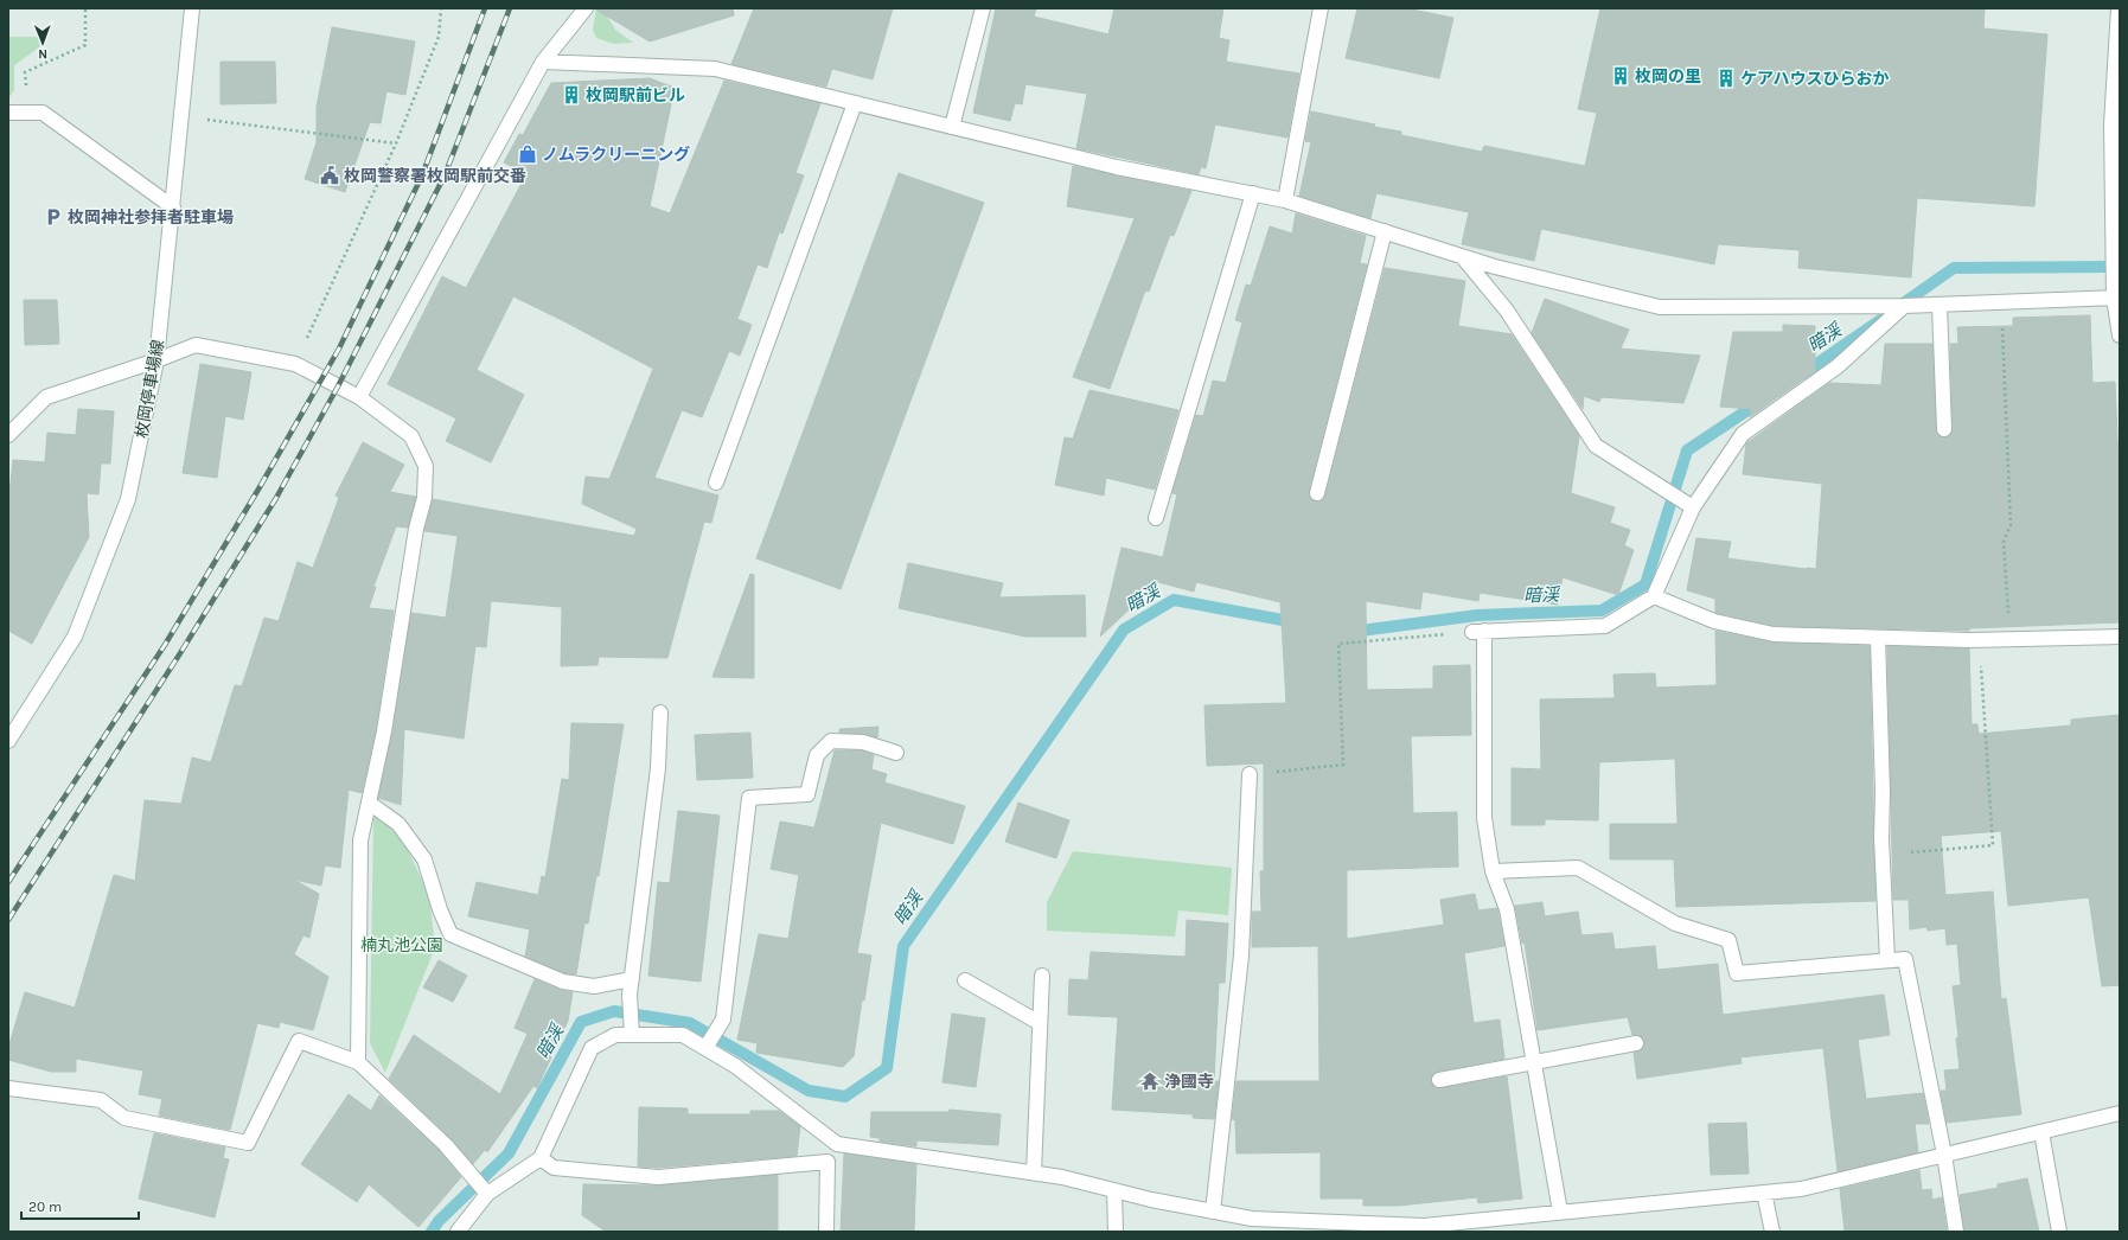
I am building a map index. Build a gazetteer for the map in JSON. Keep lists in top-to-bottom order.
{
  "streets": {
    "street": ["枚岡停車場線"]
  },
  "water": ["暗渓"],
  "parks": ["楠丸池公園"],
  "places": {
    "building": ["枚岡の里", "ケアハウスひらおか", "枚岡駅前ビル"],
    "shop": ["ノムラクリーニング"],
    "public building": ["枚岡警察署枚岡駅前交番"],
    "parking": ["枚岡神社参拝者駐車場"],
    "temple": ["浄國寺"]
  },
  "scale_bar": "20 m",
  "north": "bottom"
}
